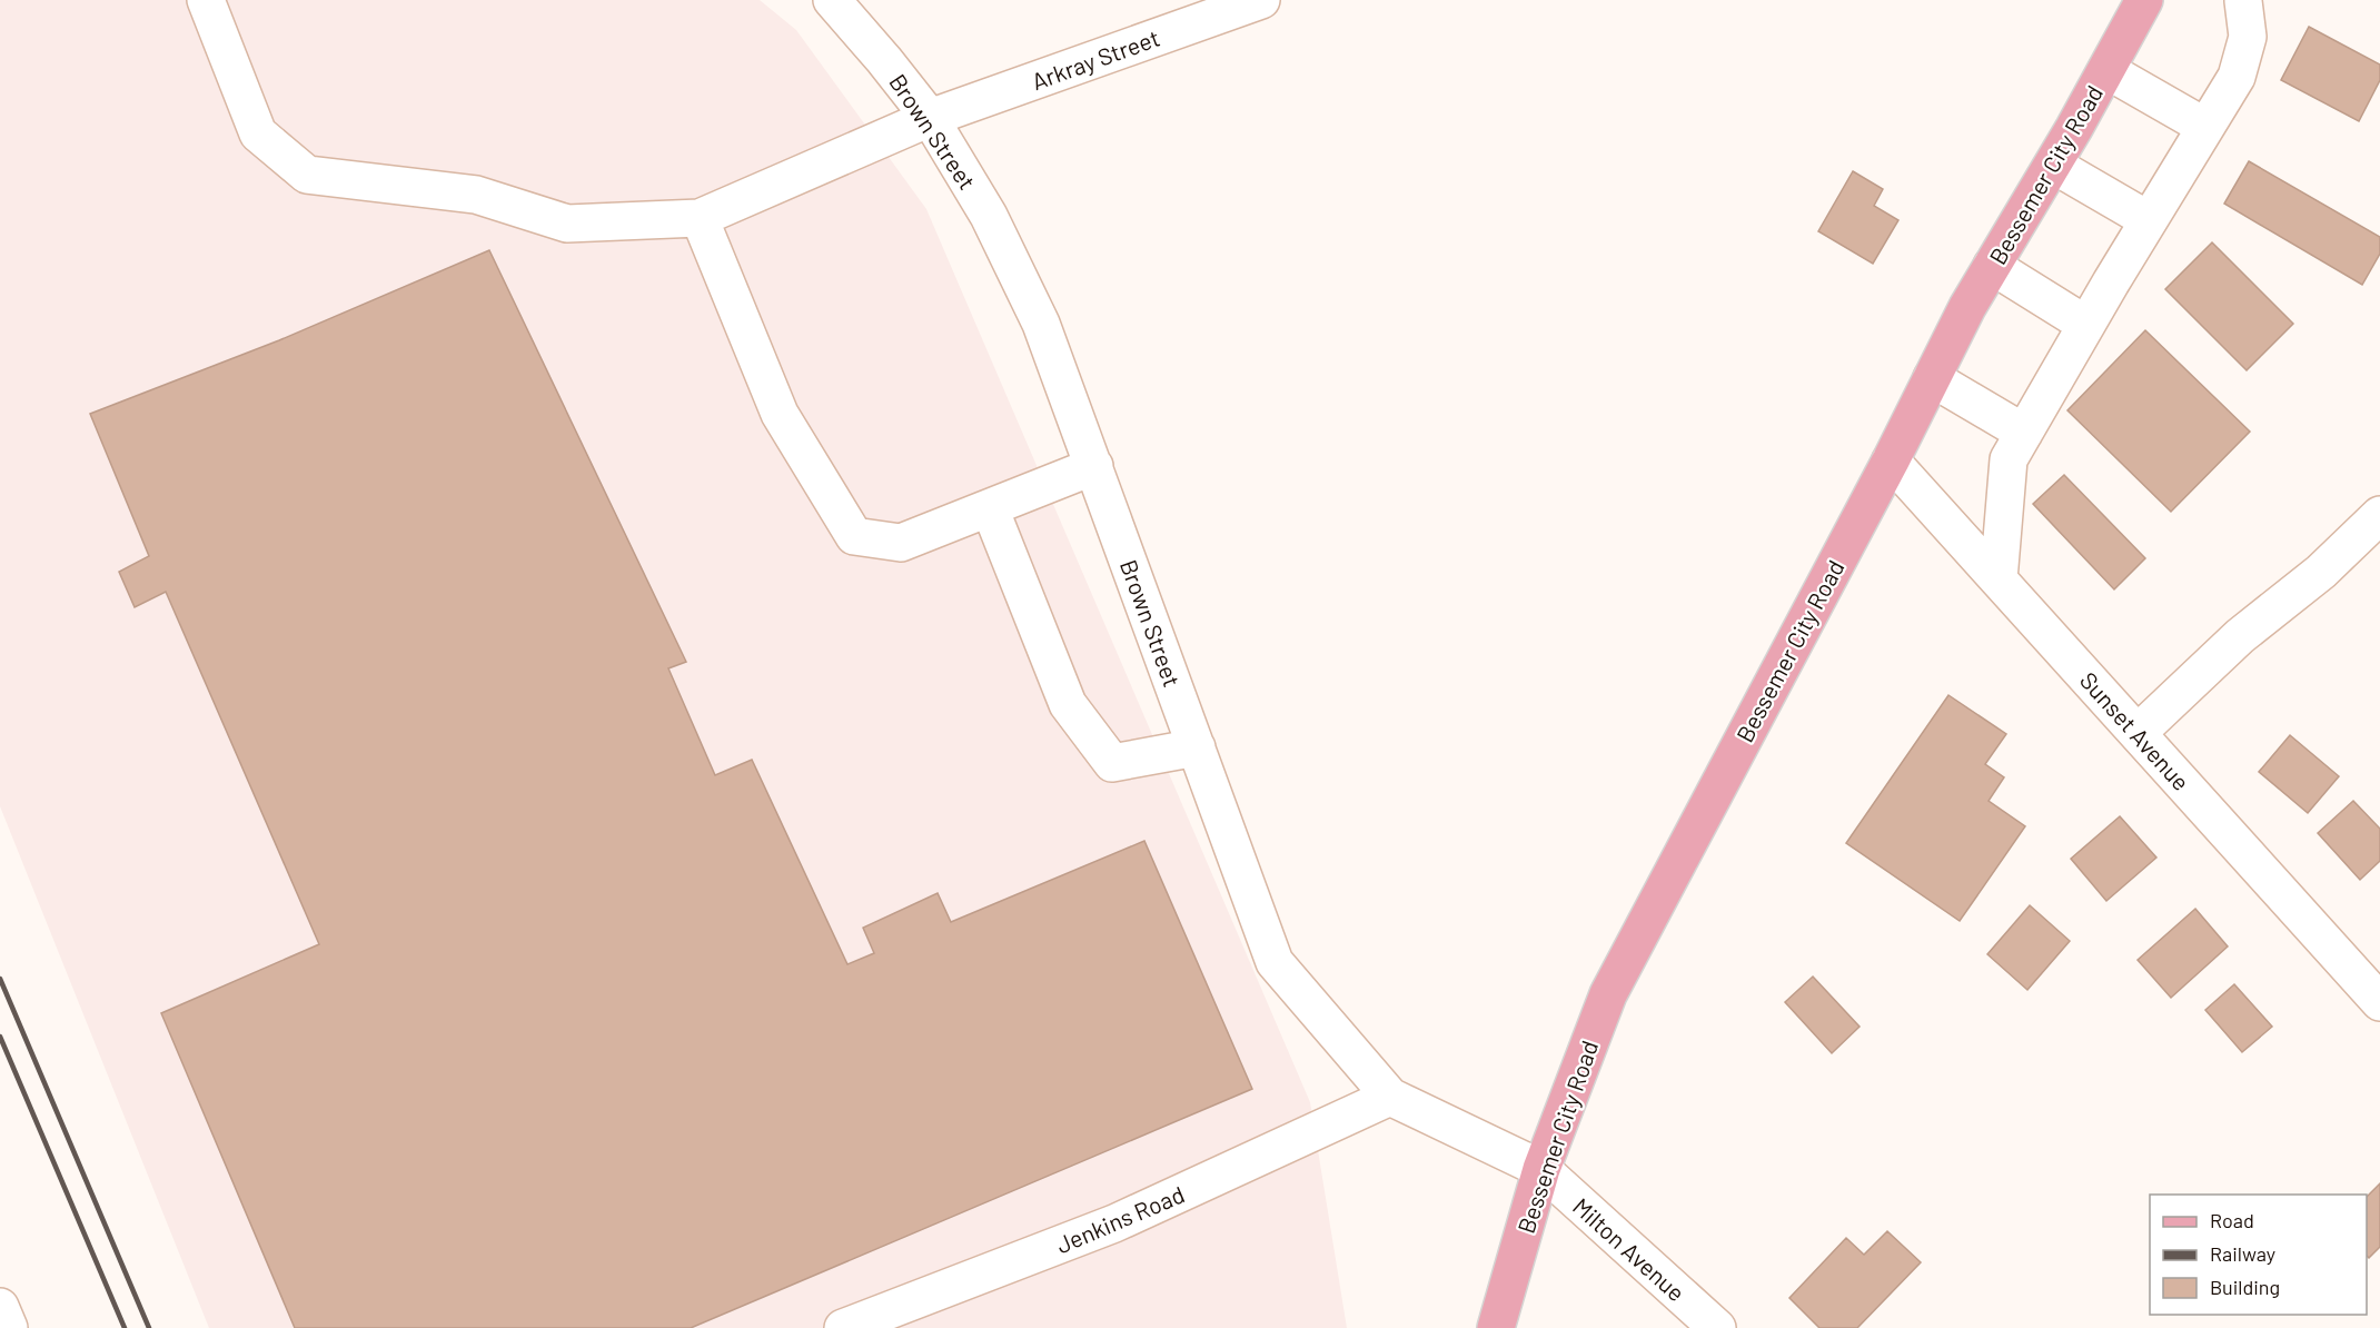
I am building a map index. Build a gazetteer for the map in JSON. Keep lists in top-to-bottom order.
{
  "streets": {
    "main road": ["Bessemer City Road"],
    "street": [
      "Arkray Street",
      "Brown Street",
      "Sunset Avenue",
      "Jenkins Road",
      "Milton Avenue"
    ]
  },
  "crossings": [
    ["Arkray Street", "Brown Street"],
    ["Brown Street", "Bessemer City Road"],
    ["Brown Street", "Jenkins Road"],
    ["Brown Street", "Milton Avenue"],
    ["Bessemer City Road", "Sunset Avenue"],
    ["Bessemer City Road", "Milton Avenue"]
  ],
  "legend": ["Road", "Railway", "Building"]
}
